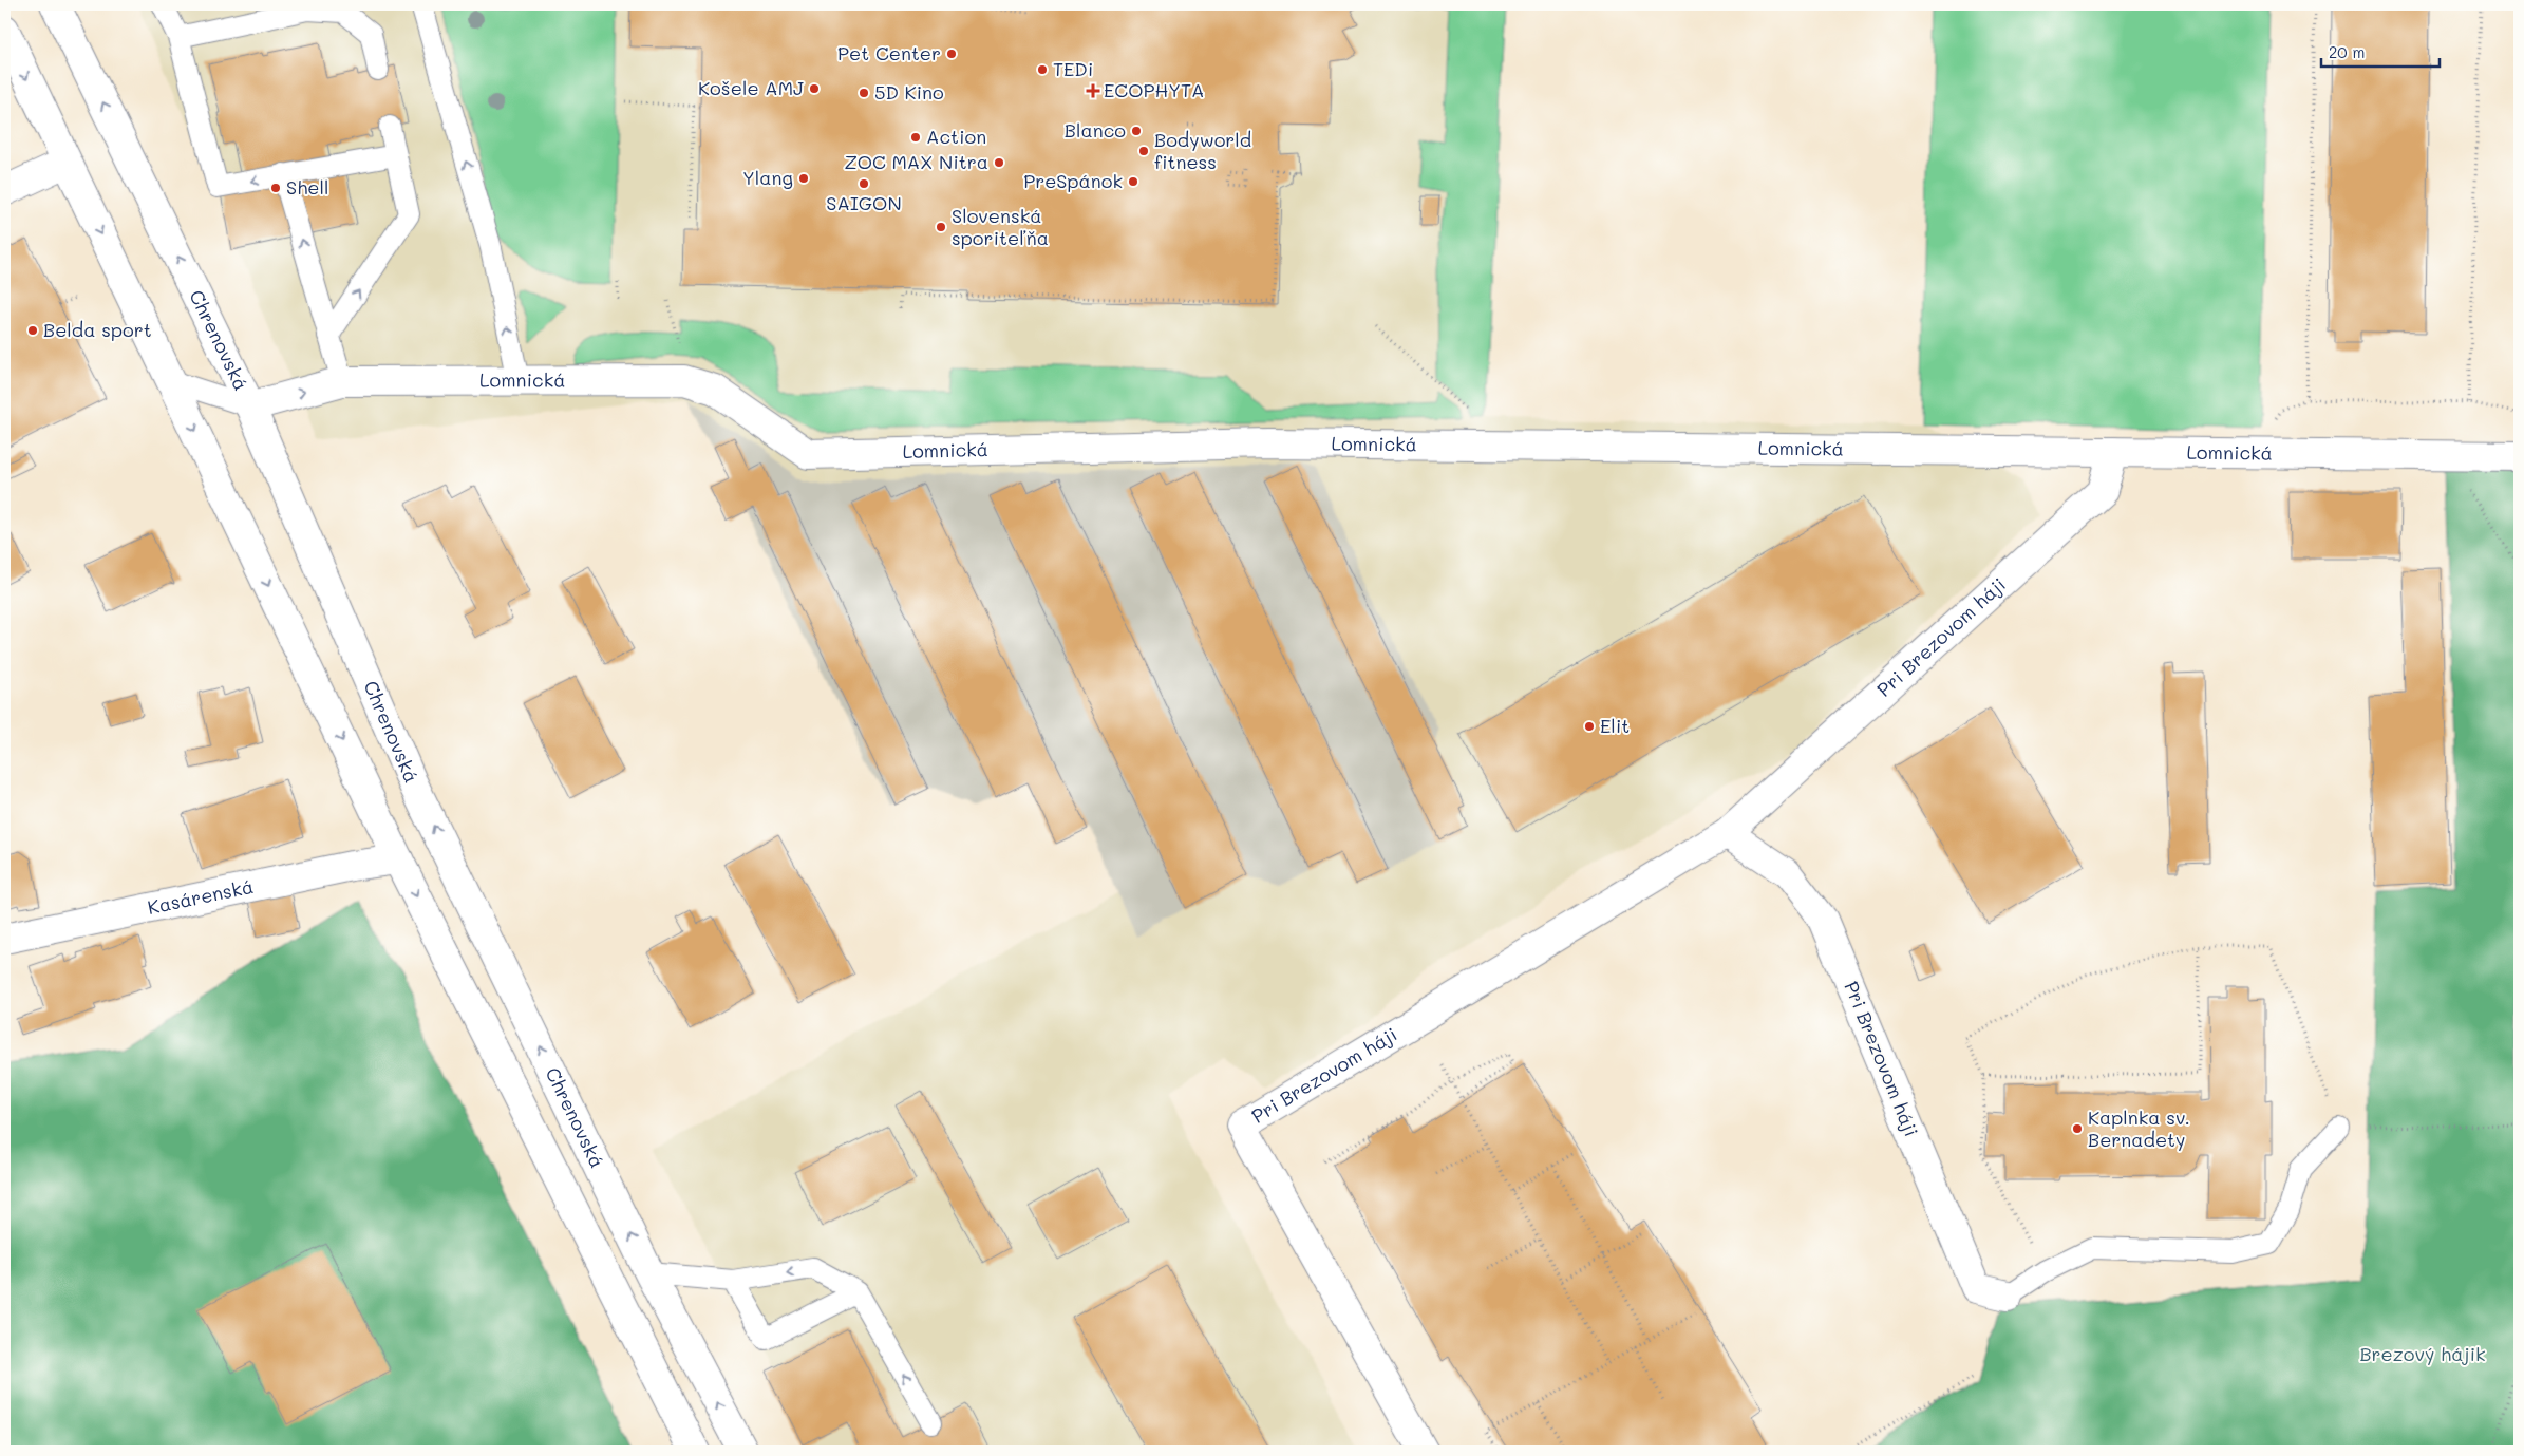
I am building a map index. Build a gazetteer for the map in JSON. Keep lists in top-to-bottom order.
{
  "streets": {
    "street": [
      "Chrenovská",
      "Lomnická",
      "Pri Brezovom háji",
      "Kasárenská"
    ]
  },
  "crossings": [
    ["Chrenovská", "Lomnická"],
    ["Lomnická", "Pri Brezovom háji"]
  ],
  "parks": ["Brezový hájik"],
  "places": {
    "other": [
      "Pet Center",
      "TEDi",
      "Košele AMJ",
      "5D Kino",
      "Blanco",
      "Action",
      "Bodyworld fitness",
      "ZOC MAX Nitra",
      "Ylang",
      "PreSpánok",
      "SAIGON",
      "Shell",
      "Slovenská sporiteľňa",
      "Belda sport",
      "Elit",
      "Kaplnka sv. Bernadety"
    ],
    "health": ["ECOPHYTA"]
  },
  "scale_bar": "20 m"
}
